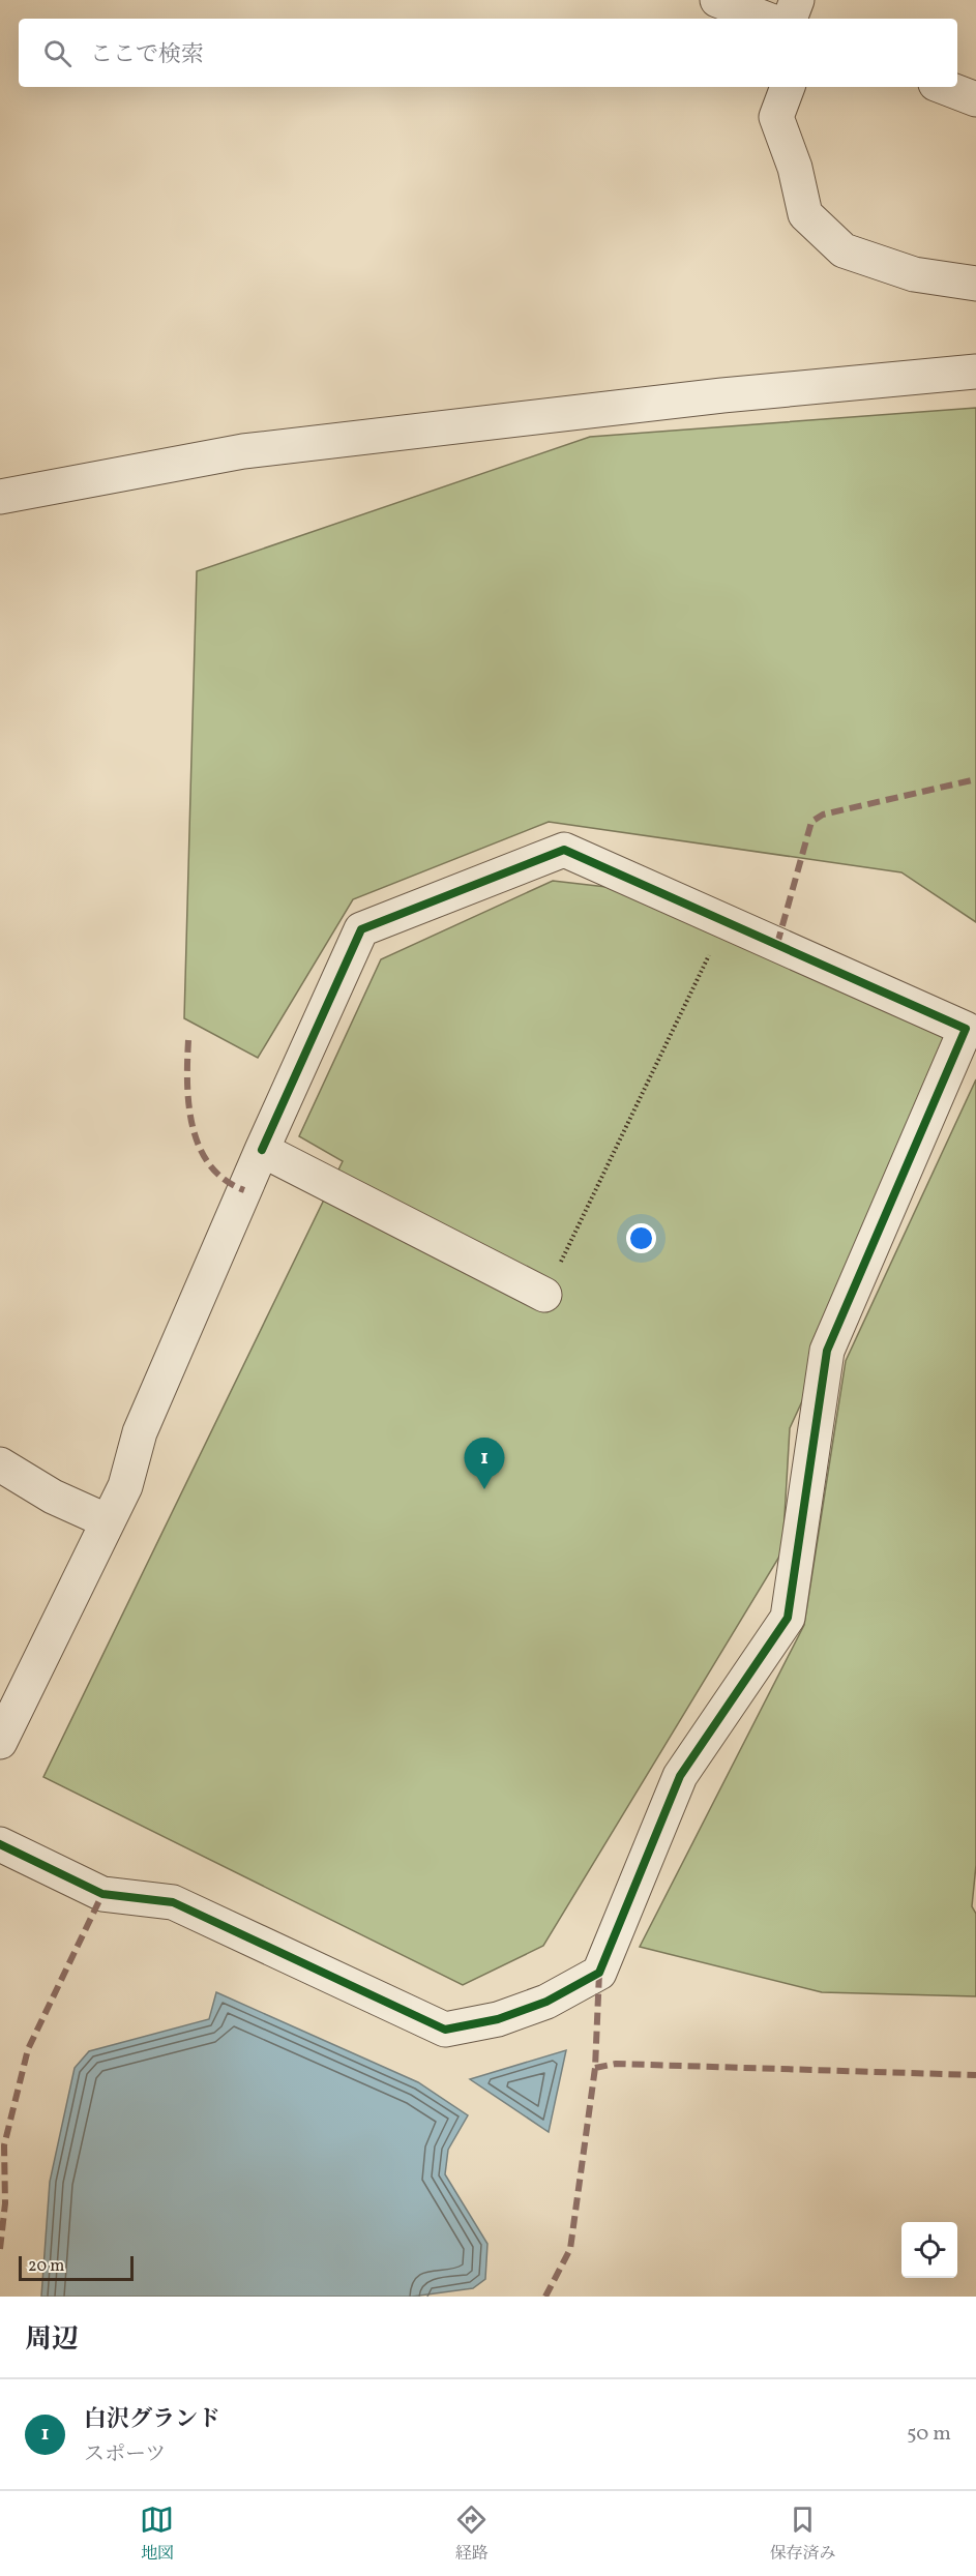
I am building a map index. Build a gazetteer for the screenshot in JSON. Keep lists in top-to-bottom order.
{
  "scale_bar": "20 m",
  "page": {
    "search": "ここで検索",
    "pins": "1",
    "scale": "20 m",
    "heading": "周辺",
    "list": [
      {
        "mark": "1",
        "name": "白沢グランド",
        "note": "スポーツ",
        "value": "50 m"
      }
    ],
    "nav": ["地図", "経路", "保存済み"]
  }
}
